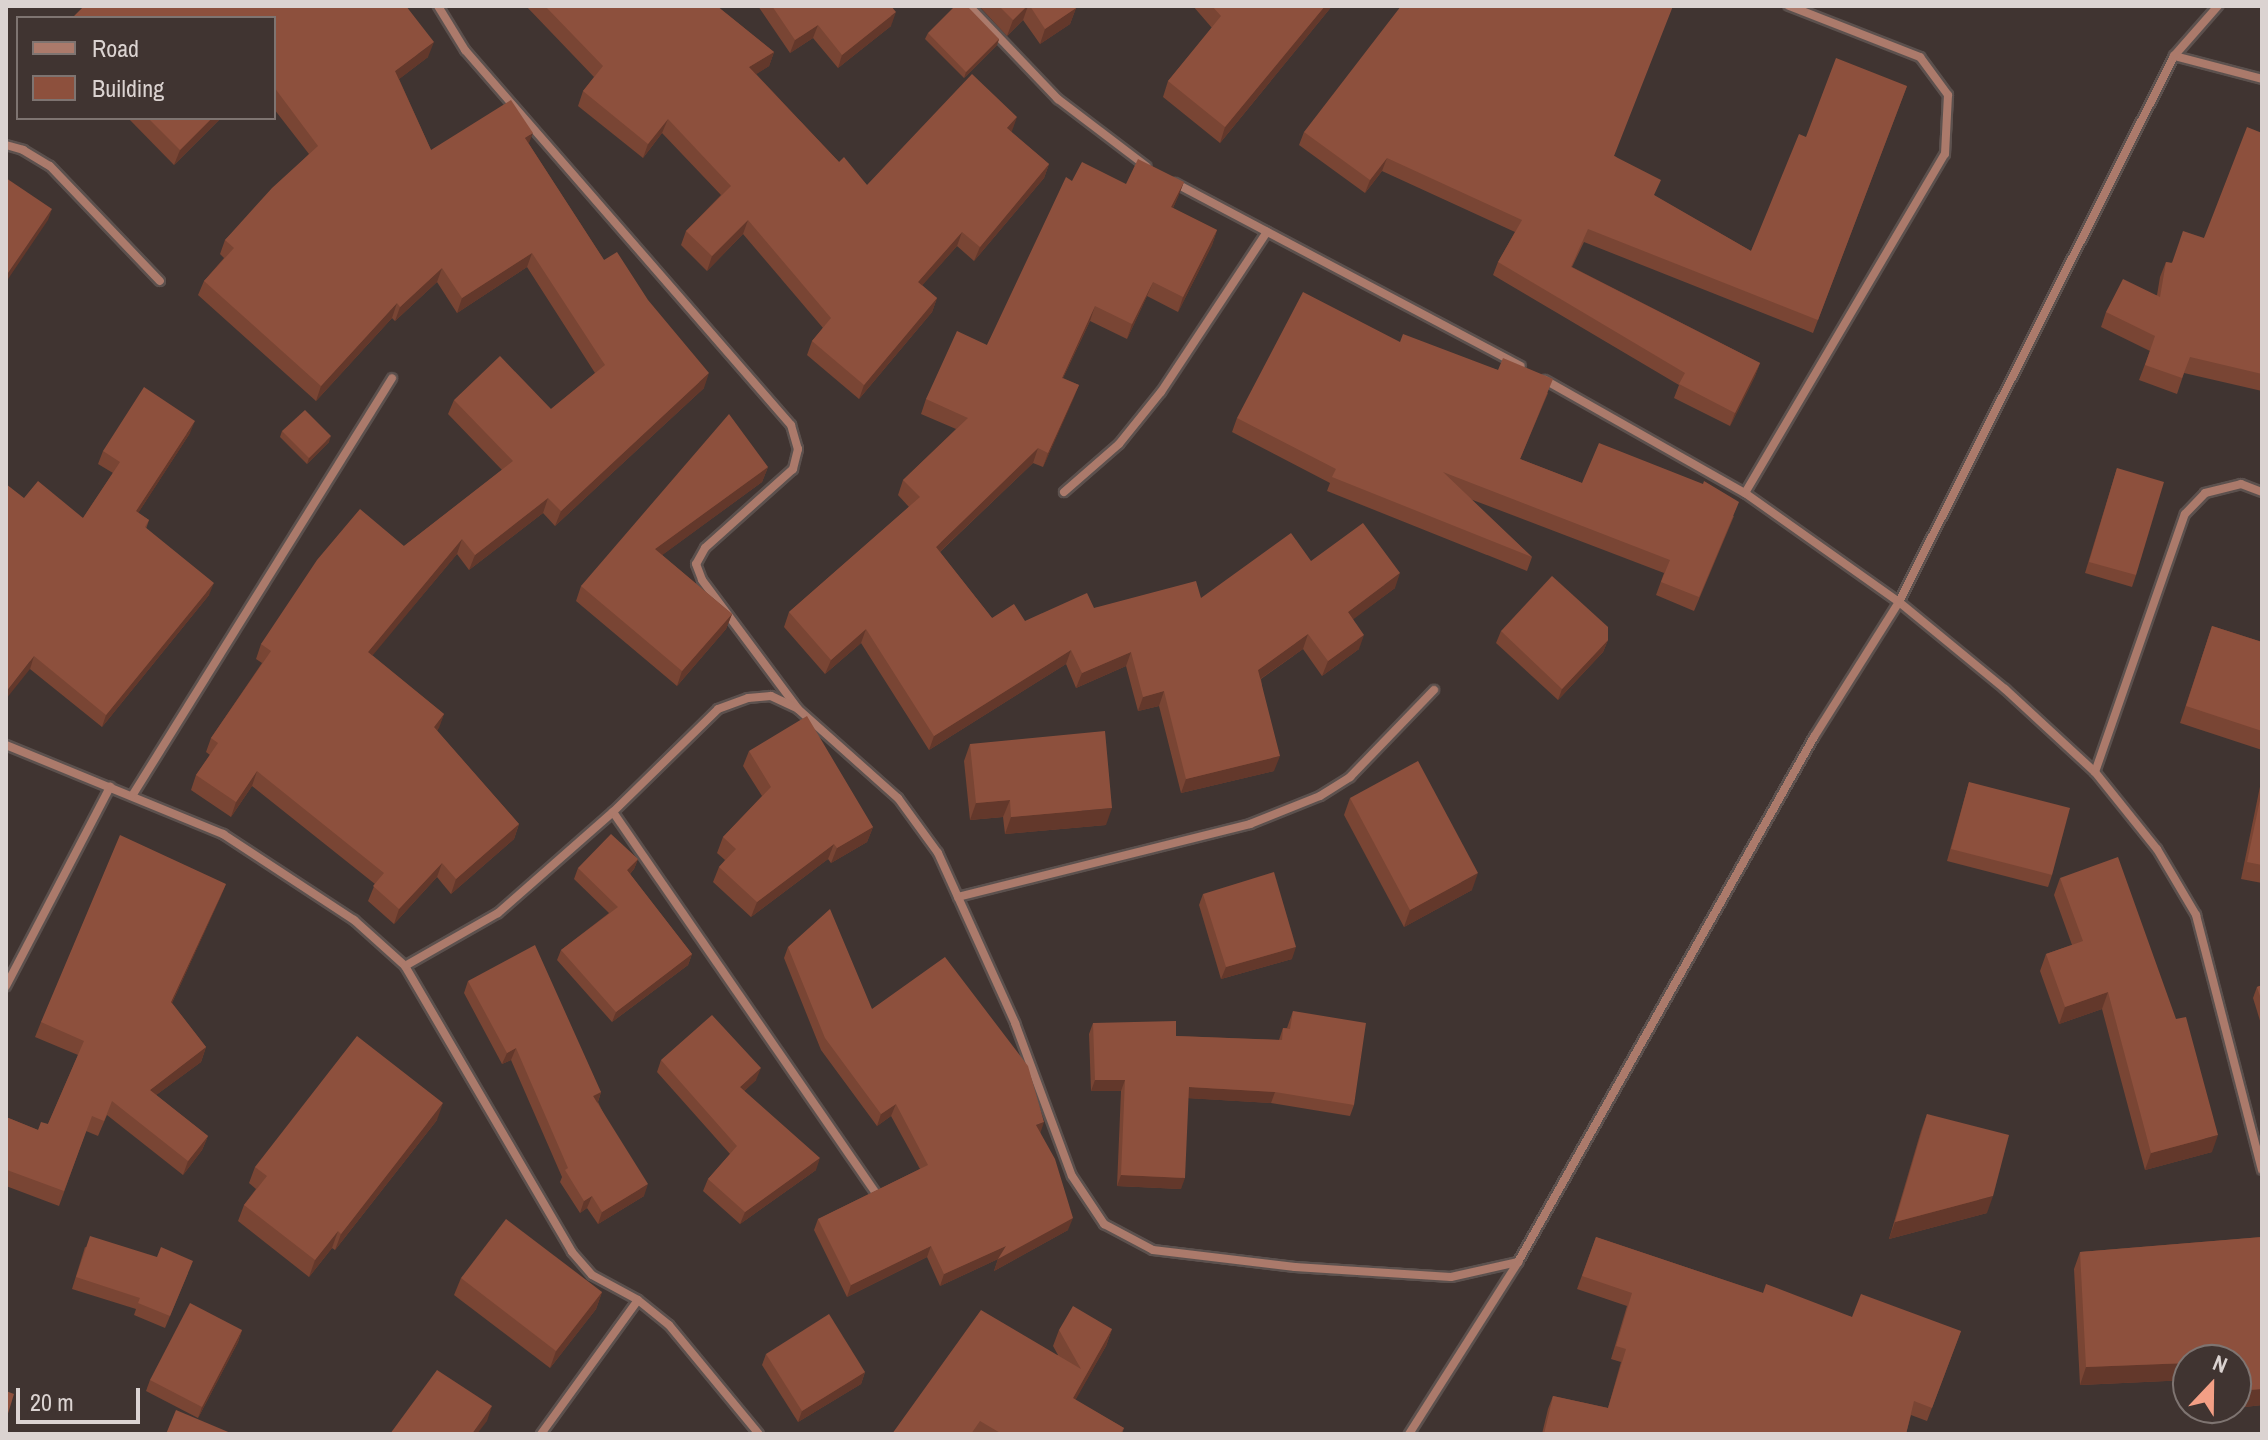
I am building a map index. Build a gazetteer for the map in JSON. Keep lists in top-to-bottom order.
{
  "legend": ["Road", "Building"],
  "scale_bar": "20 m",
  "north": "top"
}
